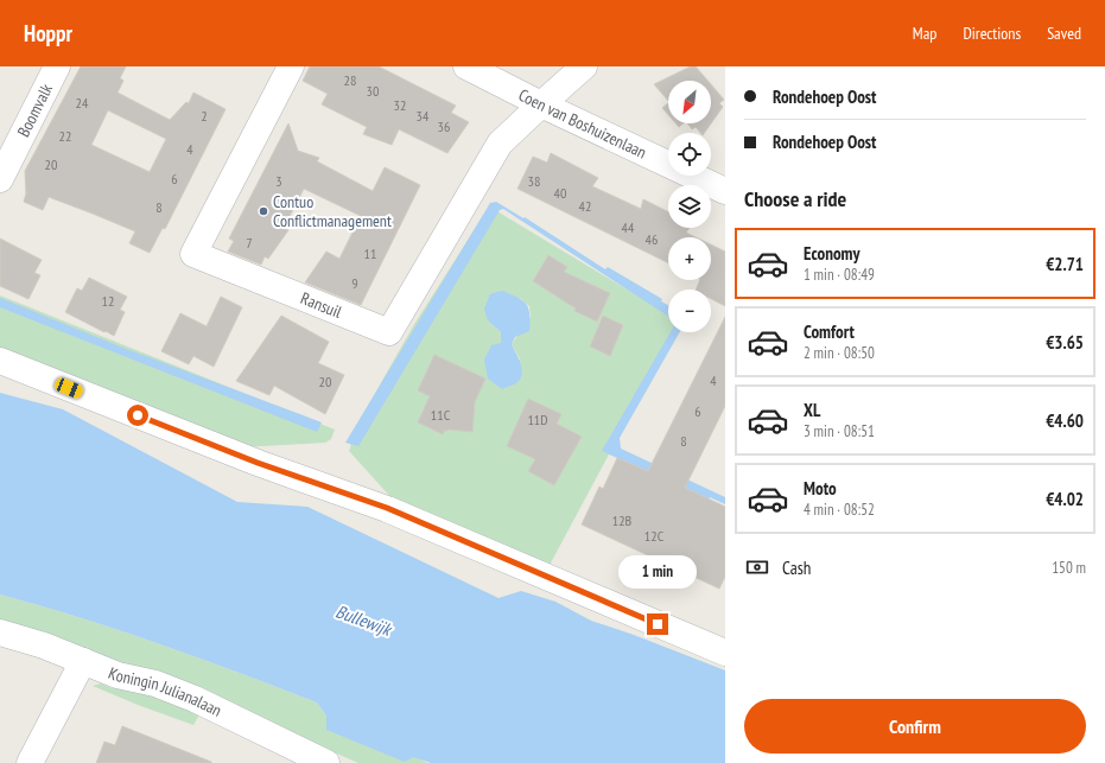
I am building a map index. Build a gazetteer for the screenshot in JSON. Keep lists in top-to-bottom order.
{
  "streets": {
    "street": [
      "Boomvalk",
      "Coen van Boshuizenlaan",
      "Ransuil",
      "Koningin Julianalaan"
    ]
  },
  "crossings": [
    ["Coen van Boshuizenlaan", "Ransuil"]
  ],
  "water": ["Bullewijk"],
  "places": ["Contuo Conflictmanagement"],
  "house_numbers": [
    "28",
    "30",
    "24",
    "32",
    "2",
    "34",
    "36",
    "22",
    "4",
    "20",
    "6",
    "3",
    "38",
    "40",
    "42",
    "8",
    "44",
    "46",
    "7",
    "11",
    "9",
    "12",
    "4",
    "20",
    "6",
    "11C",
    "11D",
    "8",
    "12B",
    "12C"
  ],
  "north": "bottom left",
  "page": {
    "header": "Hoppr",
    "nav": ["Map", "Directions", "Saved"],
    "banner": ["Rondehoep Oost", "Rondehoep Oost"],
    "map_buttons": ["+", "−"],
    "heading": "Choose a ride",
    "list": [
      {
        "name": "Economy",
        "note": "1 min · 08:49",
        "value": "€2.71"
      },
      {
        "name": "Comfort",
        "note": "2 min · 08:50",
        "value": "€3.65"
      },
      {
        "name": "XL",
        "note": "3 min · 08:51",
        "value": "€4.60"
      },
      {
        "name": "Moto",
        "note": "4 min · 08:52",
        "value": "€4.02"
      }
    ],
    "pay": ["Cash", "150 m"],
    "bubble": "1 min",
    "buttons": "Confirm"
  }
}
